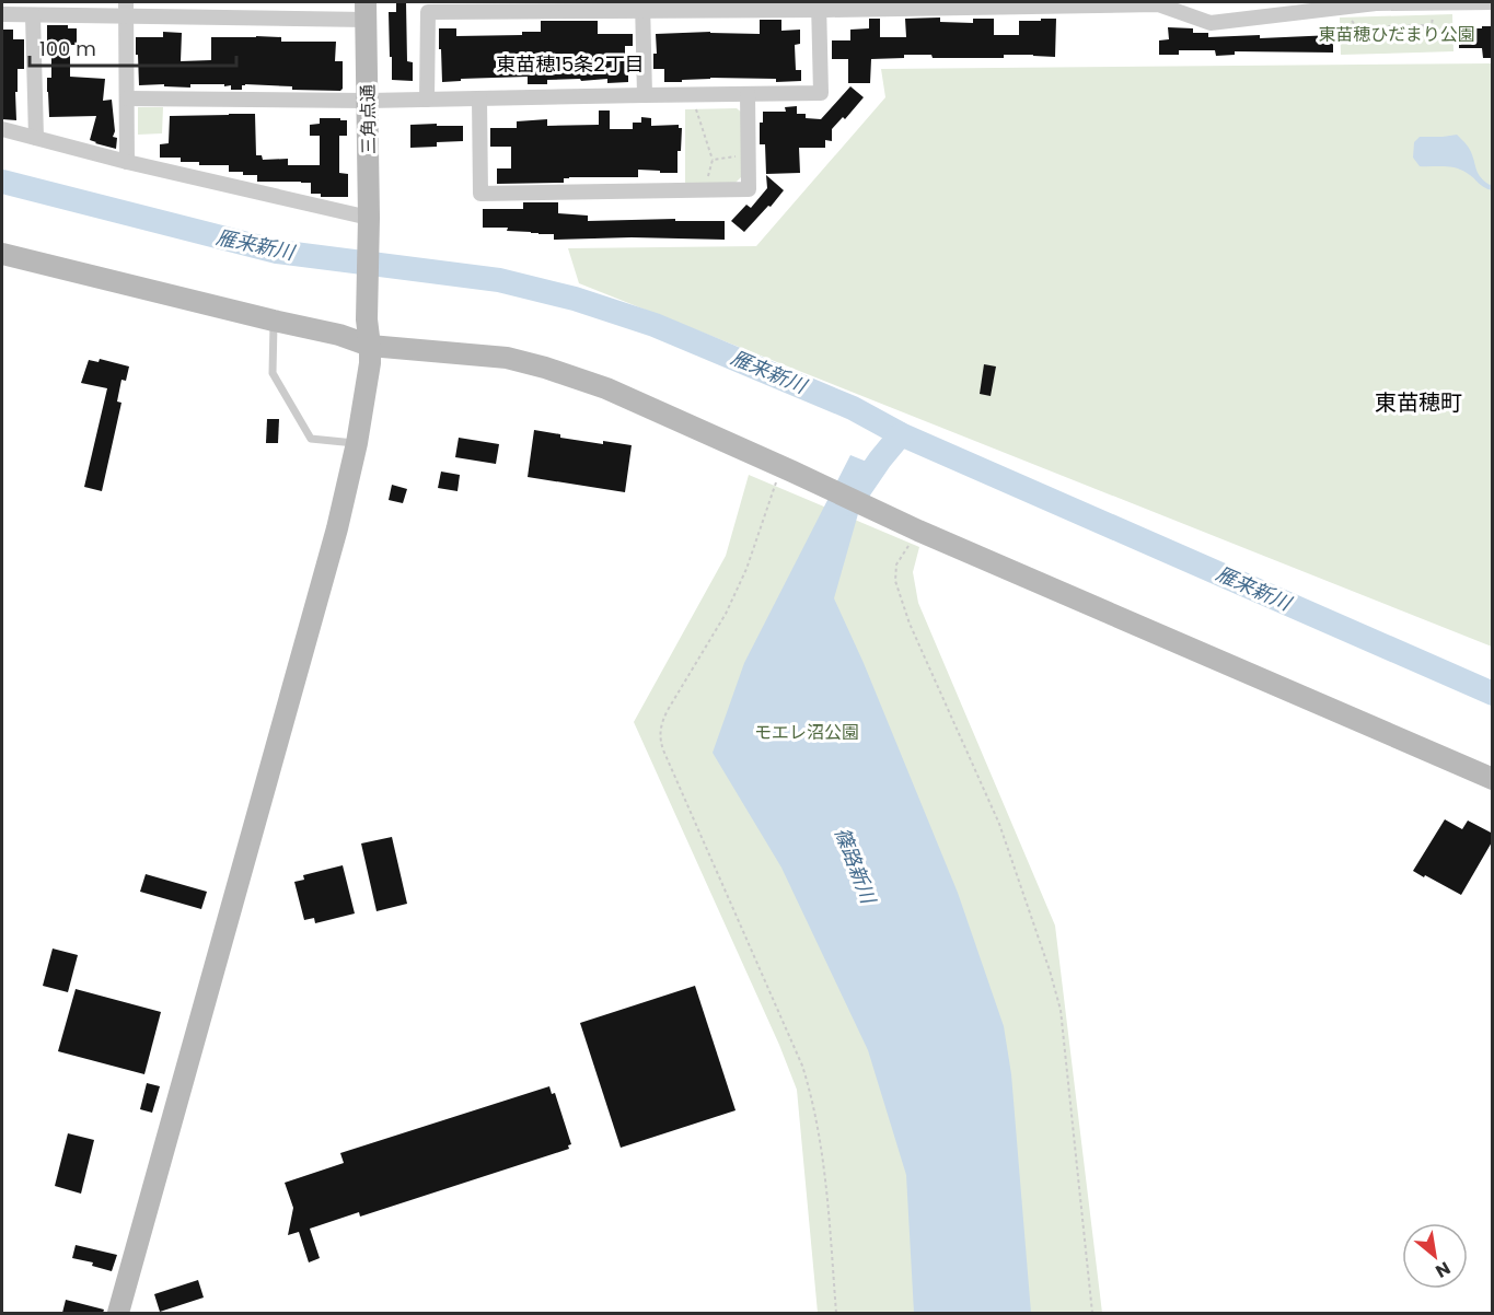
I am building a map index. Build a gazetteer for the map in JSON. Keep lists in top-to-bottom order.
{
  "streets": {
    "street": ["三角点通"]
  },
  "districts": ["東苗穂15条2丁目", "東苗穂町"],
  "water": ["雁来新川", "篠路新川"],
  "parks": ["東苗穂ひだまり公園", "モエレ沼公園"],
  "scale_bar": "100 m",
  "north": "bottom right"
}
